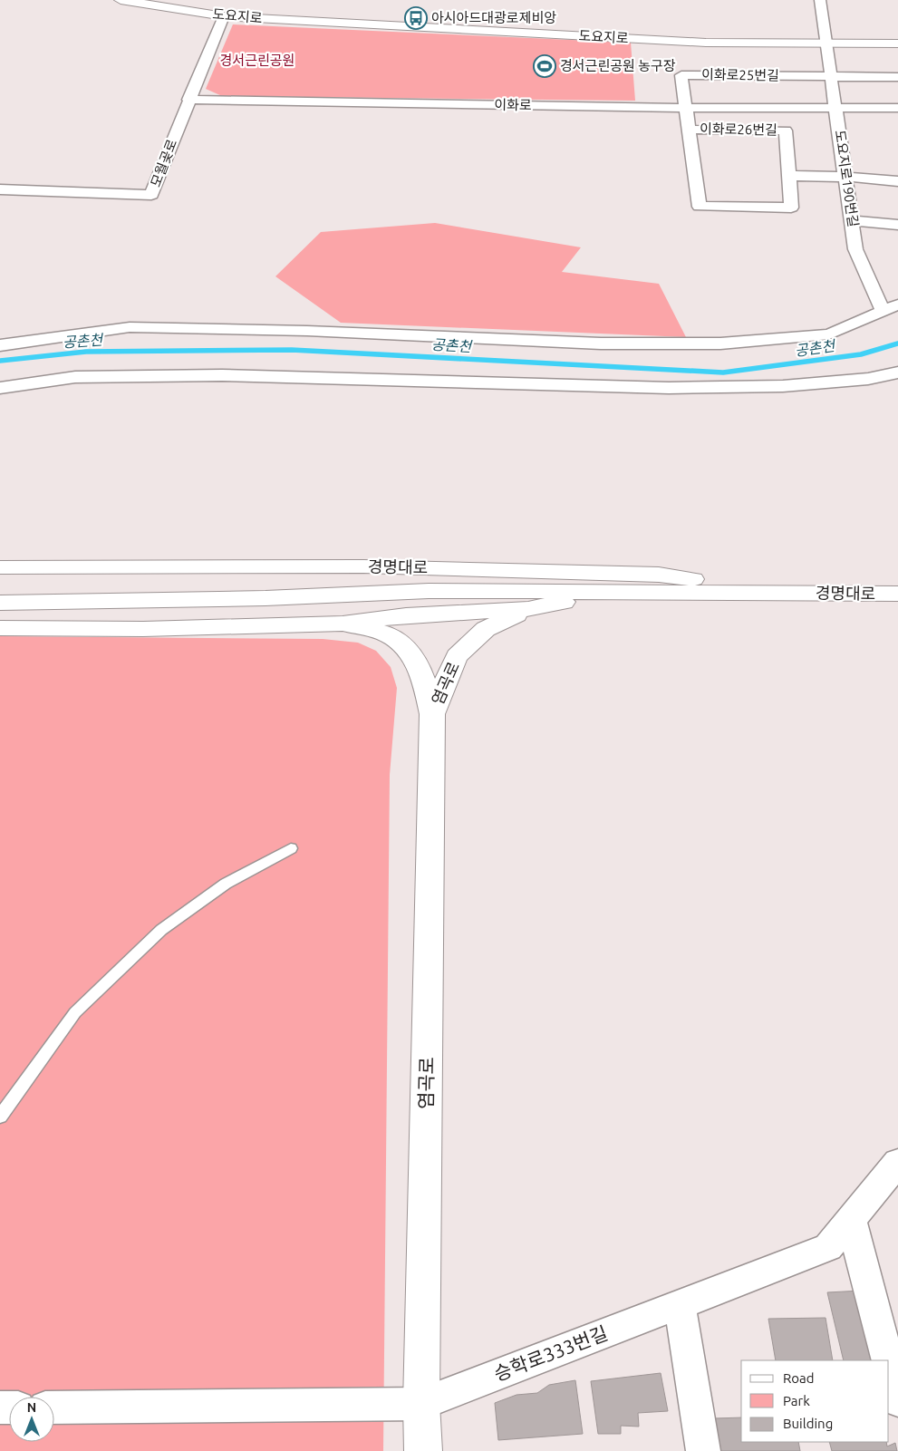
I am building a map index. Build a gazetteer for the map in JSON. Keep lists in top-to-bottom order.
{
  "streets": {
    "main road": ["도요지로", "경명대로", "염곡로"],
    "street": [
      "이화로25번길",
      "이화로",
      "이화로26번길",
      "모월곶로",
      "도요지로190번길",
      "승학로333번길"
    ]
  },
  "crossings": [
    ["도요지로", "모월곶로"],
    ["도요지로", "도요지로190번길"],
    ["이화로25번길", "이화로"],
    ["이화로25번길", "이화로26번길"],
    ["이화로25번길", "도요지로190번길"],
    ["이화로", "이화로26번길"],
    ["이화로", "모월곶로"],
    ["이화로", "도요지로190번길"],
    ["경명대로", "염곡로"],
    ["염곡로", "승학로333번길"]
  ],
  "water": ["공촌천"],
  "parks": ["경서근린공원"],
  "places": {
    "bus stop": ["아시아드대광로제비앙"],
    "sports": ["경서근린공원 농구장"]
  },
  "legend": ["Road", "Park", "Building"],
  "north": "top"
}
